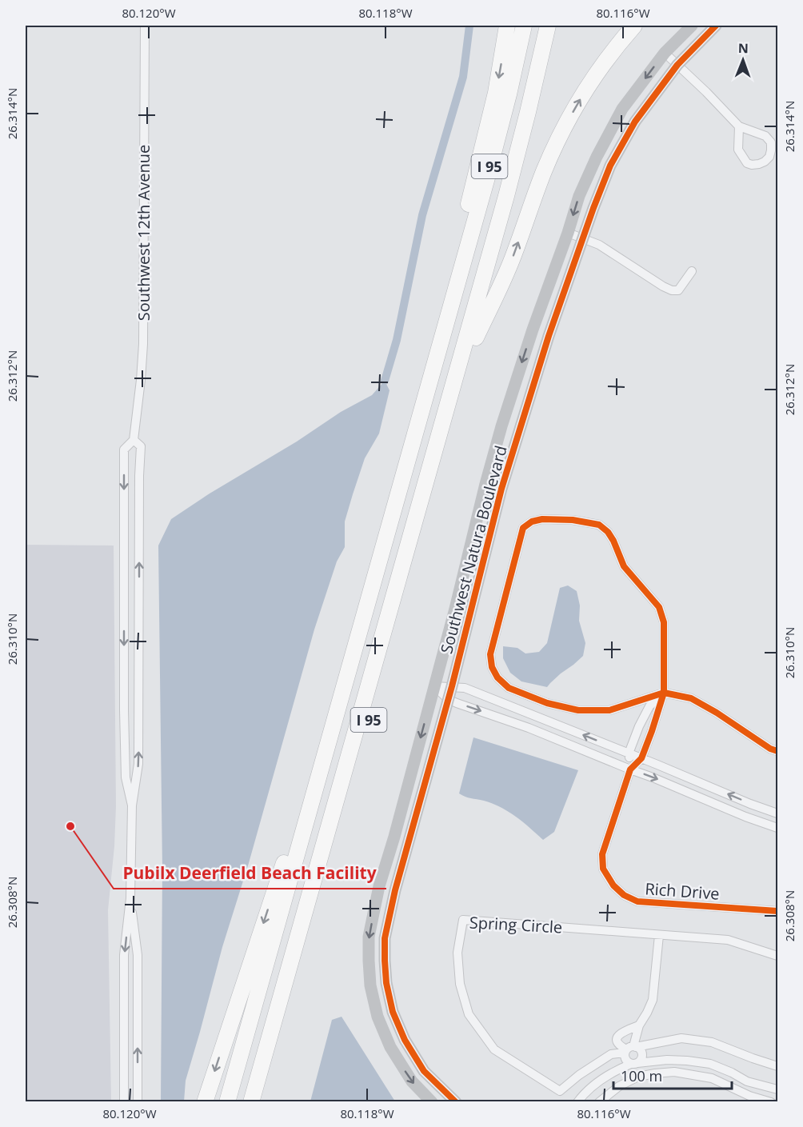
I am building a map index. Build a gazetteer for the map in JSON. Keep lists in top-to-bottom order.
{
  "streets": {
    "highway": ["I 95"],
    "street": [
      "Southwest 12th Avenue",
      "Southwest Natura Boulevard",
      "Rich Drive",
      "Spring Circle"
    ]
  },
  "places": ["Pubilx Deerfield Beach Facility"],
  "scale_bar": "100 m",
  "north": "top",
  "coordinates": [
    "80.120°W",
    "80.118°W",
    "80.116°W",
    "26.314°N",
    "26.312°N",
    "26.310°N",
    "26.308°N"
  ]
}
